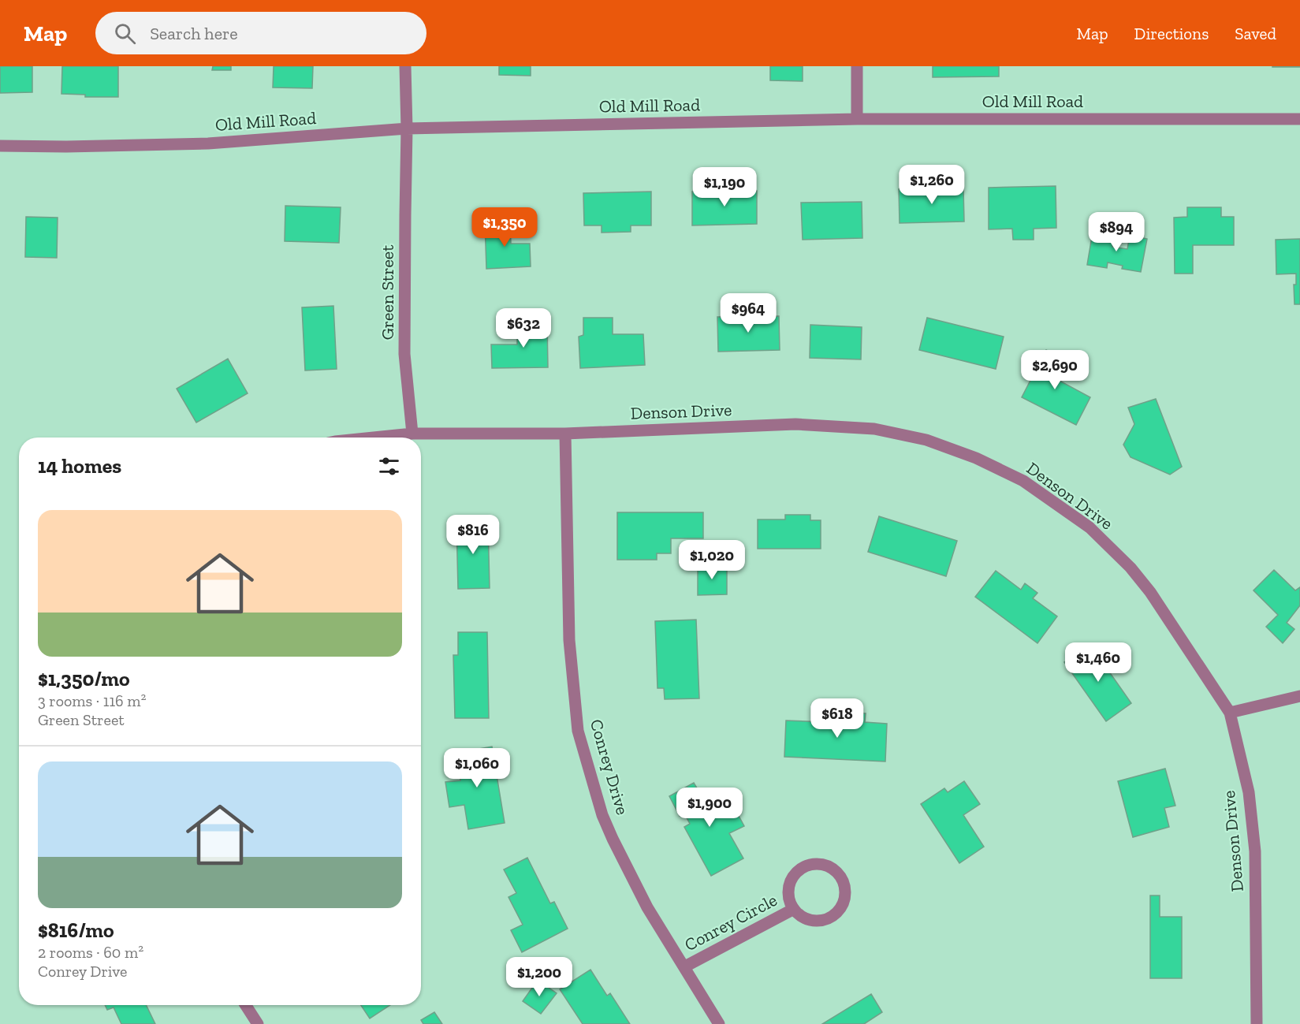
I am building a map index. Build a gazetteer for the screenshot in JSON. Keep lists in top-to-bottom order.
{
  "streets": {
    "street": [
      "Old Mill Road",
      "Green Street",
      "Denson Drive",
      "Conrey Drive",
      "Conrey Circle"
    ]
  },
  "crossings": [
    ["Old Mill Road", "Green Street"],
    ["Green Street", "Denson Drive"],
    ["Denson Drive", "Conrey Drive"],
    ["Conrey Drive", "Conrey Circle"]
  ],
  "page": {
    "header": "Map",
    "search": "Search here",
    "nav": ["Map", "Directions", "Saved"],
    "price": [
      "$1,260",
      "$1,190",
      "$1,350",
      "$894",
      "$964",
      "$632",
      "$2,690",
      "$816",
      "$1,020",
      "$1,460",
      "$618",
      "$1,060",
      "$1,900",
      "$1,200"
    ],
    "heading": "14 homes",
    "list": [
      {
        "name": "$1,350/mo",
        "note": "3 rooms · 116 m² · Green Street"
      },
      {
        "name": "$816/mo",
        "note": "2 rooms · 60 m² · Conrey Drive"
      }
    ]
  }
}
